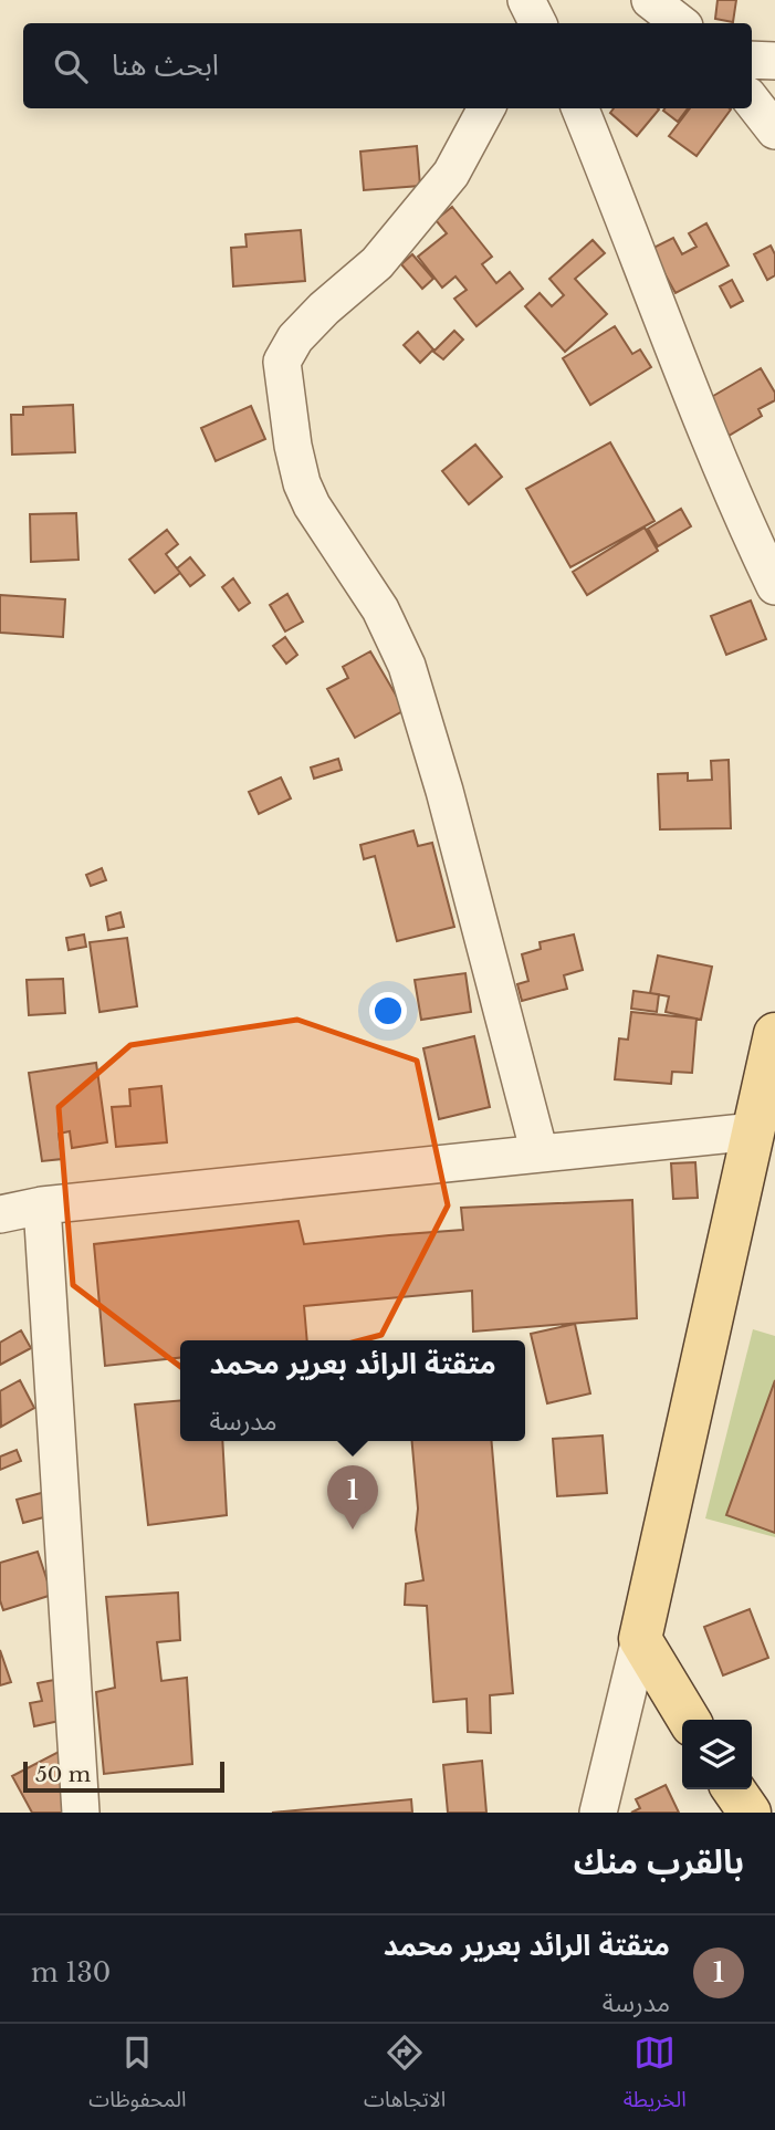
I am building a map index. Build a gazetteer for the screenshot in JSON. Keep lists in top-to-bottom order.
{
  "scale_bar": "50 m",
  "page": {
    "search": "ابحث هنا",
    "popup": ["متقتة الرائد بعرير محمد", "مدرسة"],
    "pins": "1",
    "scale": "50 m",
    "heading": "بالقرب منك",
    "list": [
      {
        "mark": "1",
        "name": "متقتة الرائد بعرير محمد",
        "note": "مدرسة",
        "value": "130 m"
      }
    ],
    "nav": ["الخريطة", "الاتجاهات", "المحفوظات"]
  }
}
